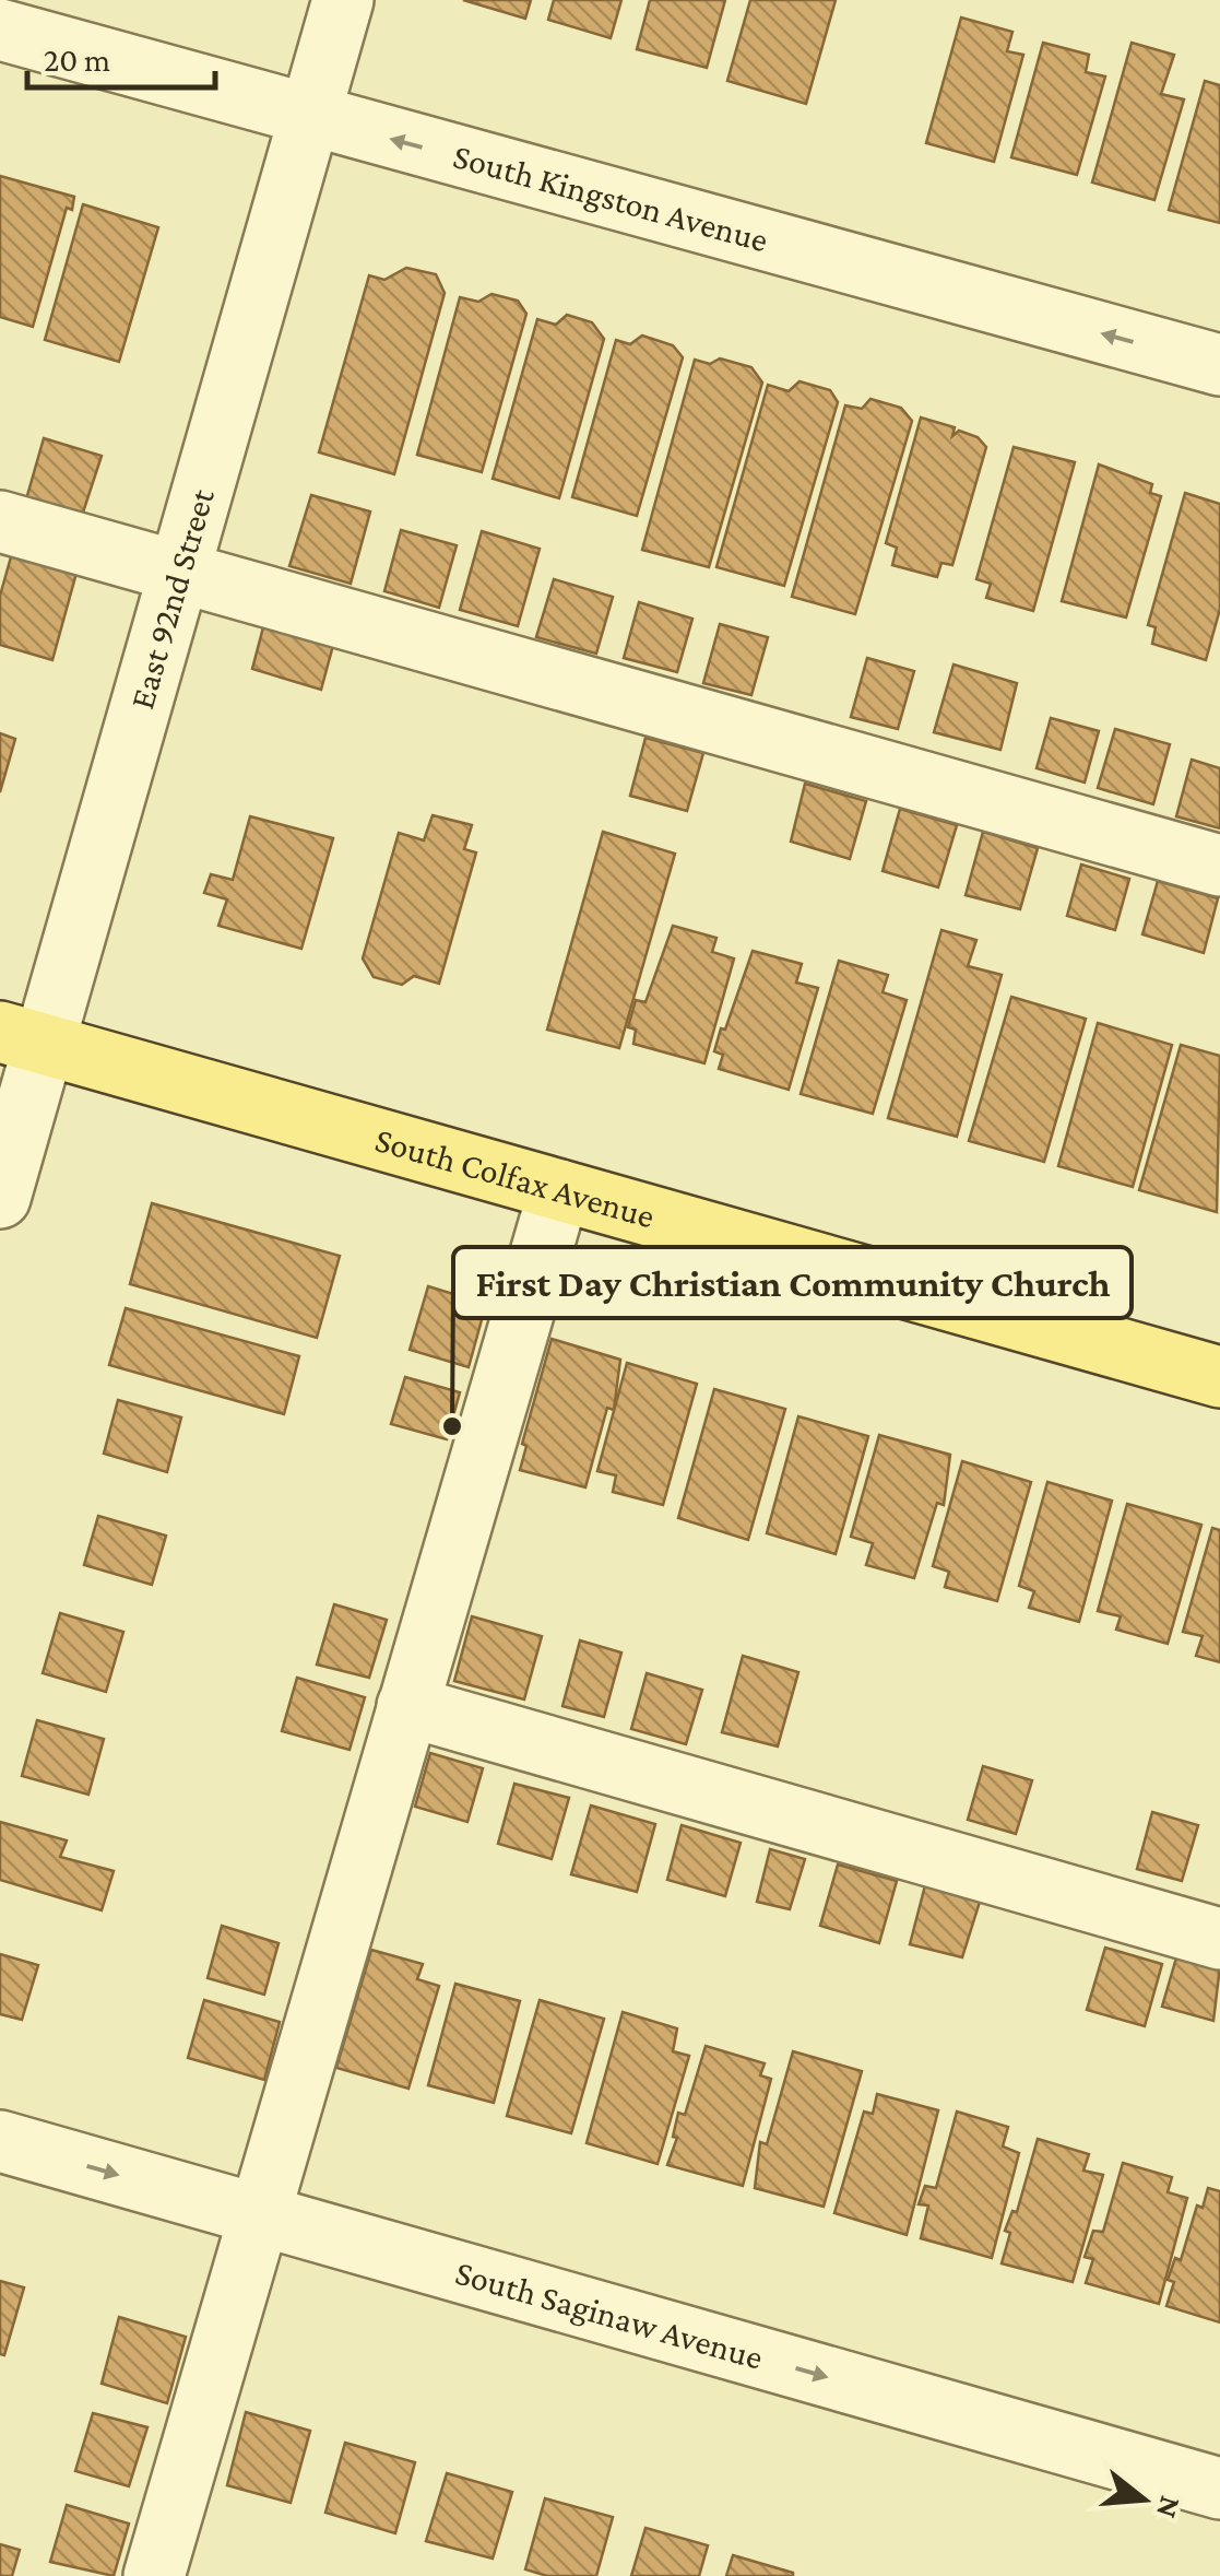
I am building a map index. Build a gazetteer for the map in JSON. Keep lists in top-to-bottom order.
{
  "streets": {
    "main road": ["South Colfax Avenue"],
    "street": ["South Kingston Avenue", "East 92nd Street", "South Saginaw Avenue"]
  },
  "crossings": [
    ["South Kingston Avenue", "East 92nd Street"],
    ["East 92nd Street", "South Colfax Avenue"]
  ],
  "places": ["First Day Christian Community Church"],
  "scale_bar": "20 m",
  "north": "right"
}
